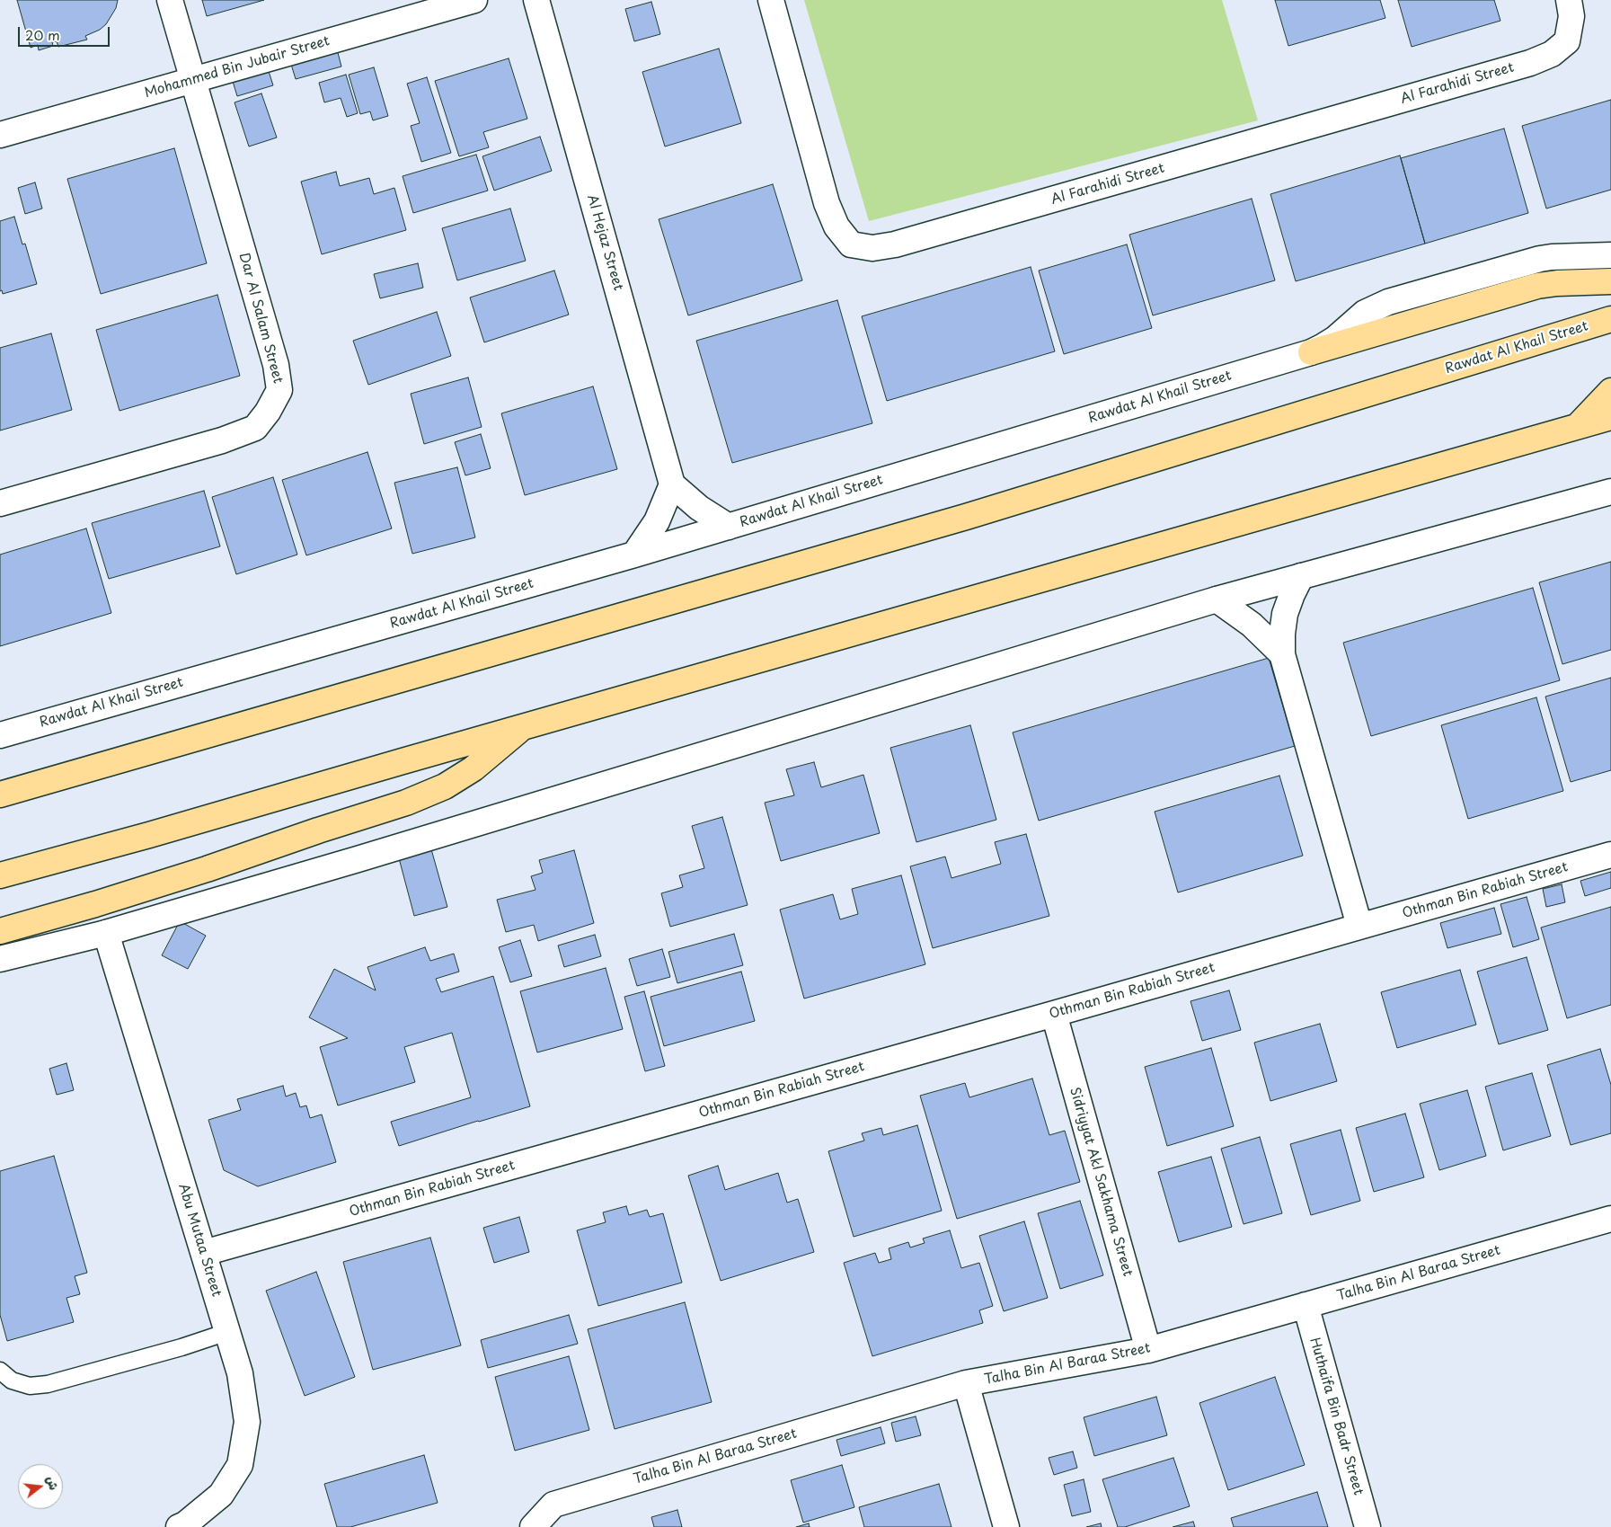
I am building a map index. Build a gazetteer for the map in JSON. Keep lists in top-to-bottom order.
{
  "streets": {
    "main road": ["Rawdat Al Khail Street"],
    "street": [
      "Mohammed Bin Jubair Street",
      "Al Farahidi Street",
      "Al Hejaz Street",
      "Dar Al Salam Street",
      "Othman Bin Rabiah Street",
      "Sidriyyat Akl Sakhama Street",
      "Abu Mutaa Street",
      "Talha Bin Al Baraa Street",
      "Huthaifa Bin Badr Street"
    ]
  },
  "crossings": [
    ["Mohammed Bin Jubair Street", "Dar Al Salam Street"],
    ["Othman Bin Rabiah Street", "Sidriyyat Akl Sakhama Street"],
    ["Othman Bin Rabiah Street", "Abu Mutaa Street"],
    ["Sidriyyat Akl Sakhama Street", "Talha Bin Al Baraa Street"],
    ["Talha Bin Al Baraa Street", "Huthaifa Bin Badr Street"]
  ],
  "scale_bar": "20 m",
  "north": "right"
}
